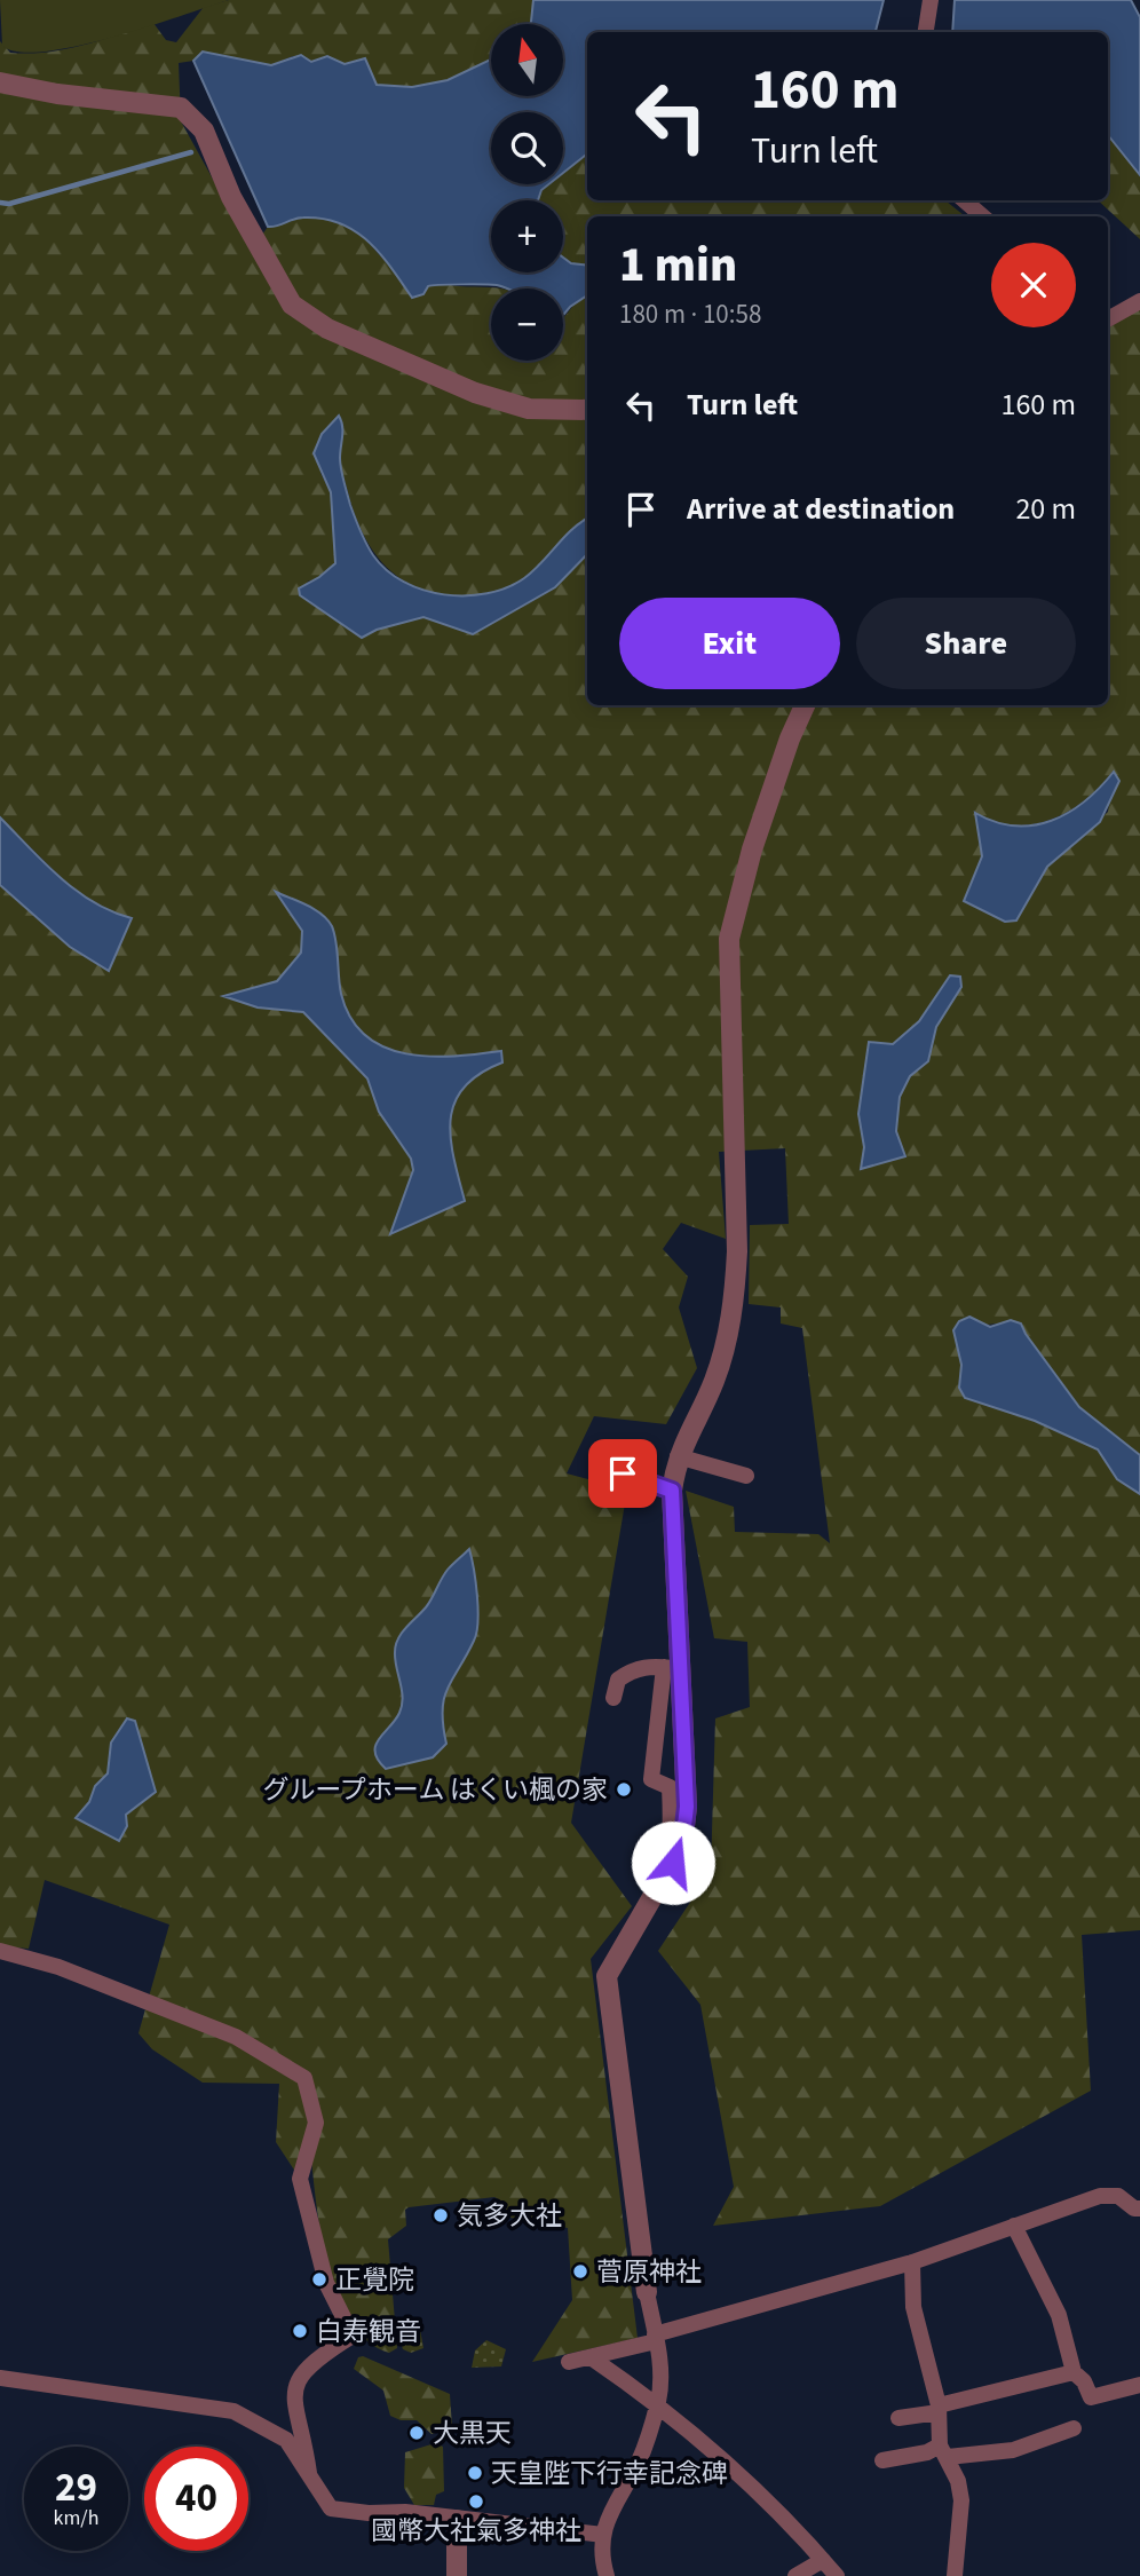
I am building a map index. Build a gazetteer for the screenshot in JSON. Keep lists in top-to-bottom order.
{
  "places": [
    "グループホーム はくい楓の家",
    "気多大社",
    "菅原神社",
    "正覺院",
    "白寿観音",
    "大黒天",
    "天皇陛下行幸記念碑",
    "國幣大社氣多神社"
  ],
  "north": "top",
  "page": {
    "map_buttons": ["+", "−"],
    "turn": ["160 m", "Turn left"],
    "heading": ["1 min", "180 m · 10:58"],
    "list": [
      {
        "name": "Turn left",
        "value": "160 m"
      },
      {
        "name": "Arrive at destination",
        "value": "20 m"
      }
    ],
    "buttons": ["Exit", "Share"],
    "speed": "29 km/h",
    "limit": "40"
  }
}
